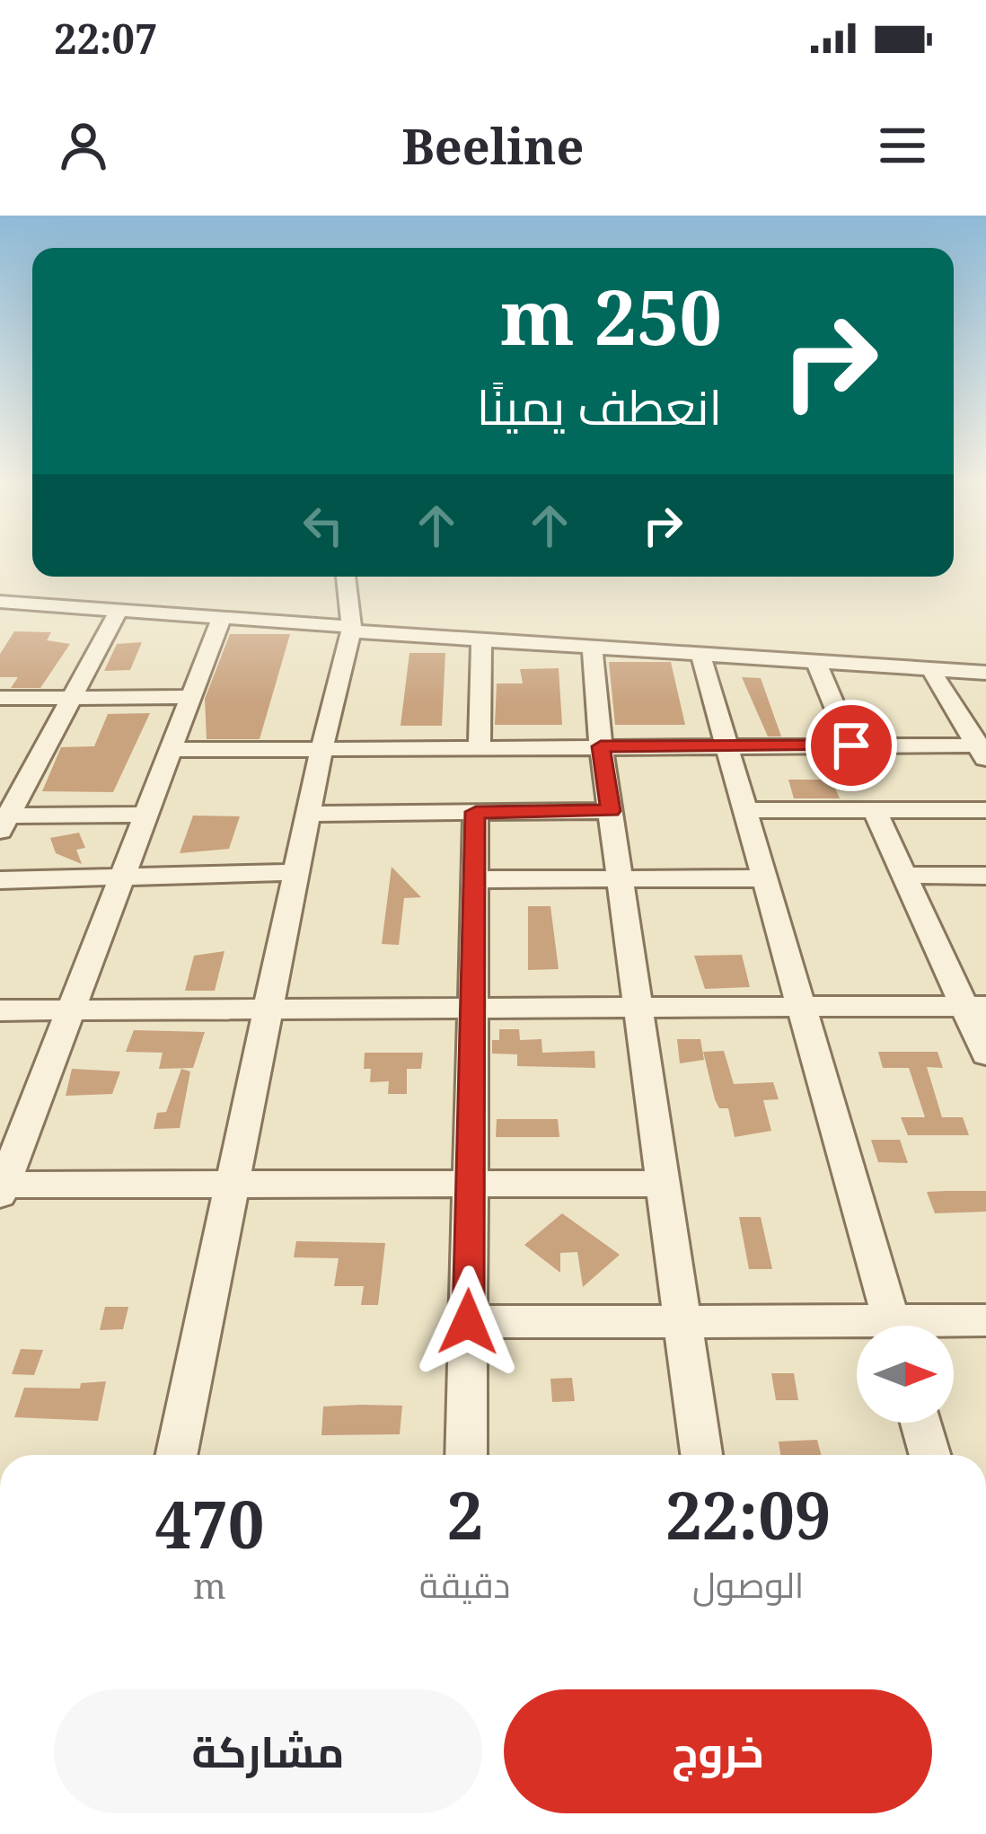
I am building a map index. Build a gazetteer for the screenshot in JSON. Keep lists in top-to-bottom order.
{
  "north": "right",
  "page": {
    "status": "22:07",
    "header": "Beeline",
    "turn": ["250 m", "انعطف يمينًا"],
    "eta": [
      "22:09",
      "الوصول",
      "2",
      "دقيقة",
      "470",
      "m"
    ],
    "buttons": ["خروج", "مشاركة"]
  }
}
